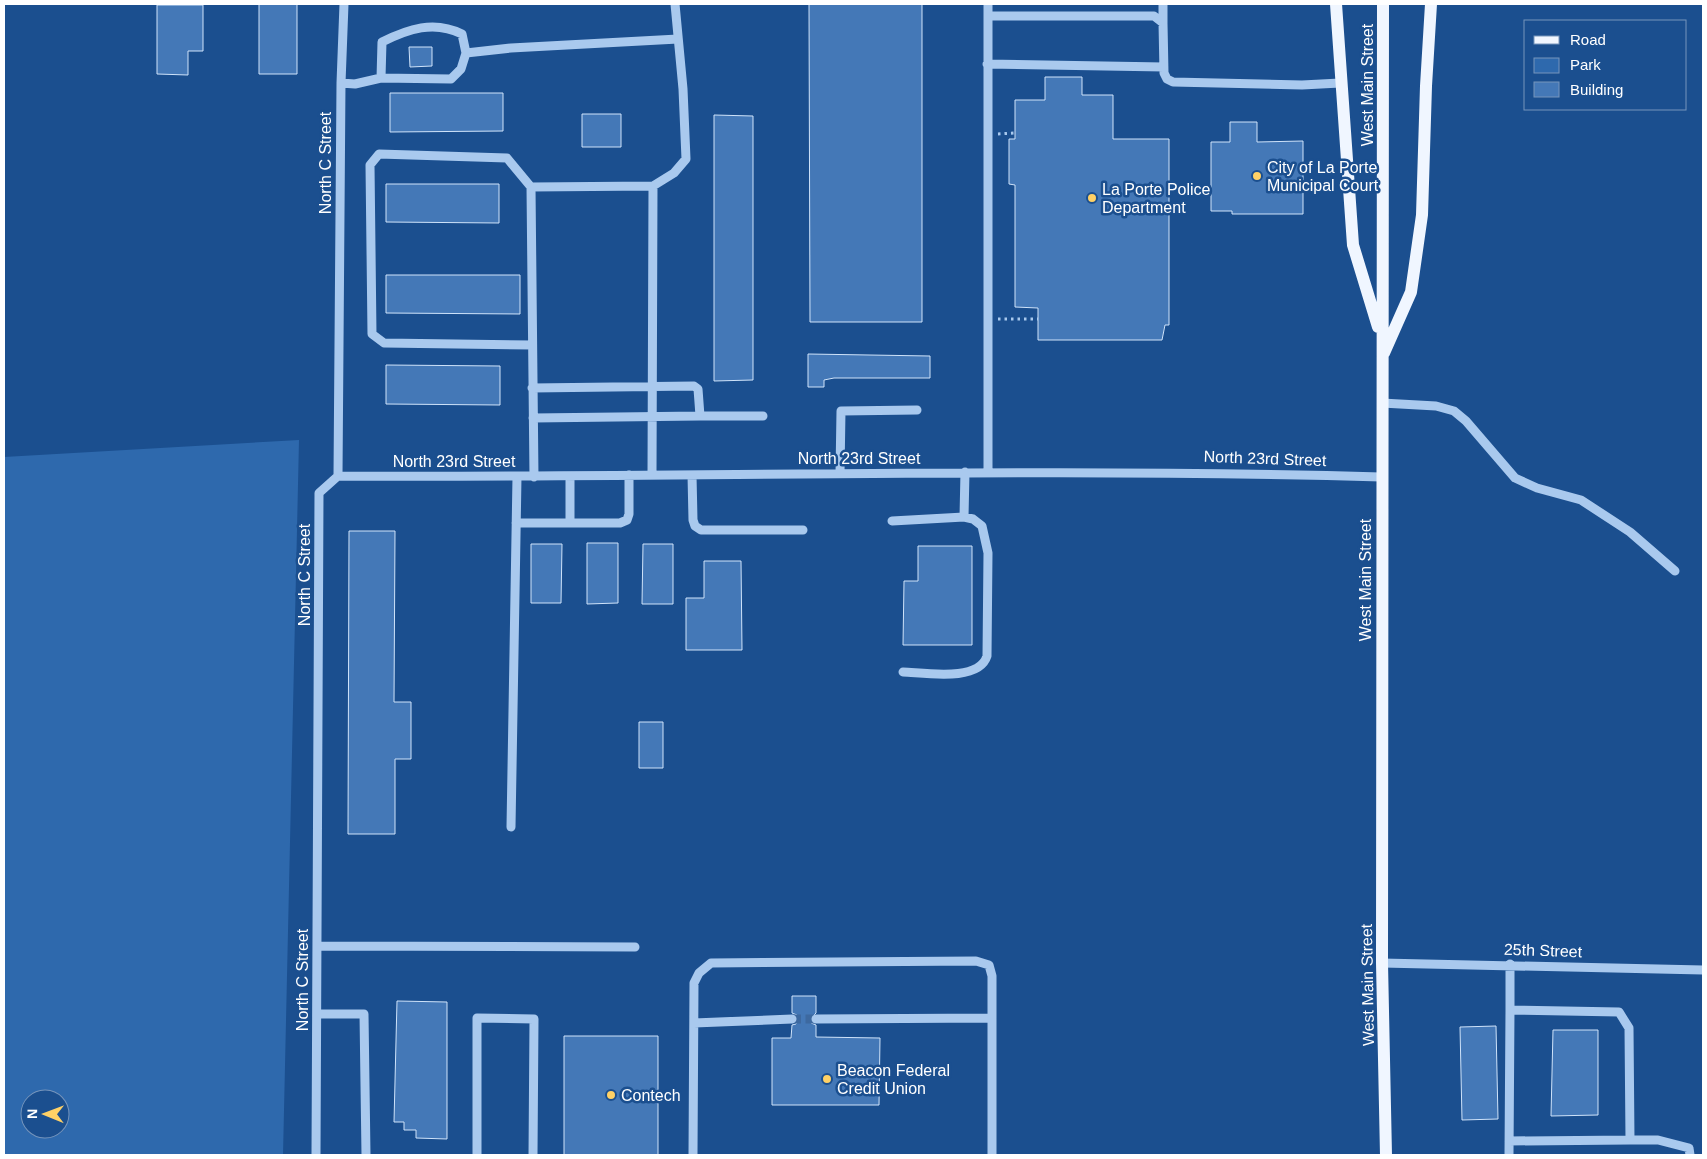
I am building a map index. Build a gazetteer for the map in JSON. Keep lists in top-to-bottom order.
{
  "streets": {
    "main road": ["West Main Street"],
    "street": ["North C Street", "North 23rd Street", "25th Street"]
  },
  "crossings": [
    ["West Main Street", "North 23rd Street"],
    ["West Main Street", "25th Street"],
    ["North C Street", "North 23rd Street"]
  ],
  "places": [
    "City of La Porte Municipal Court",
    "La Porte Police Department",
    "Beacon Federal Credit Union",
    "Contech"
  ],
  "legend": ["Road", "Park", "Building"],
  "north": "left"
}
